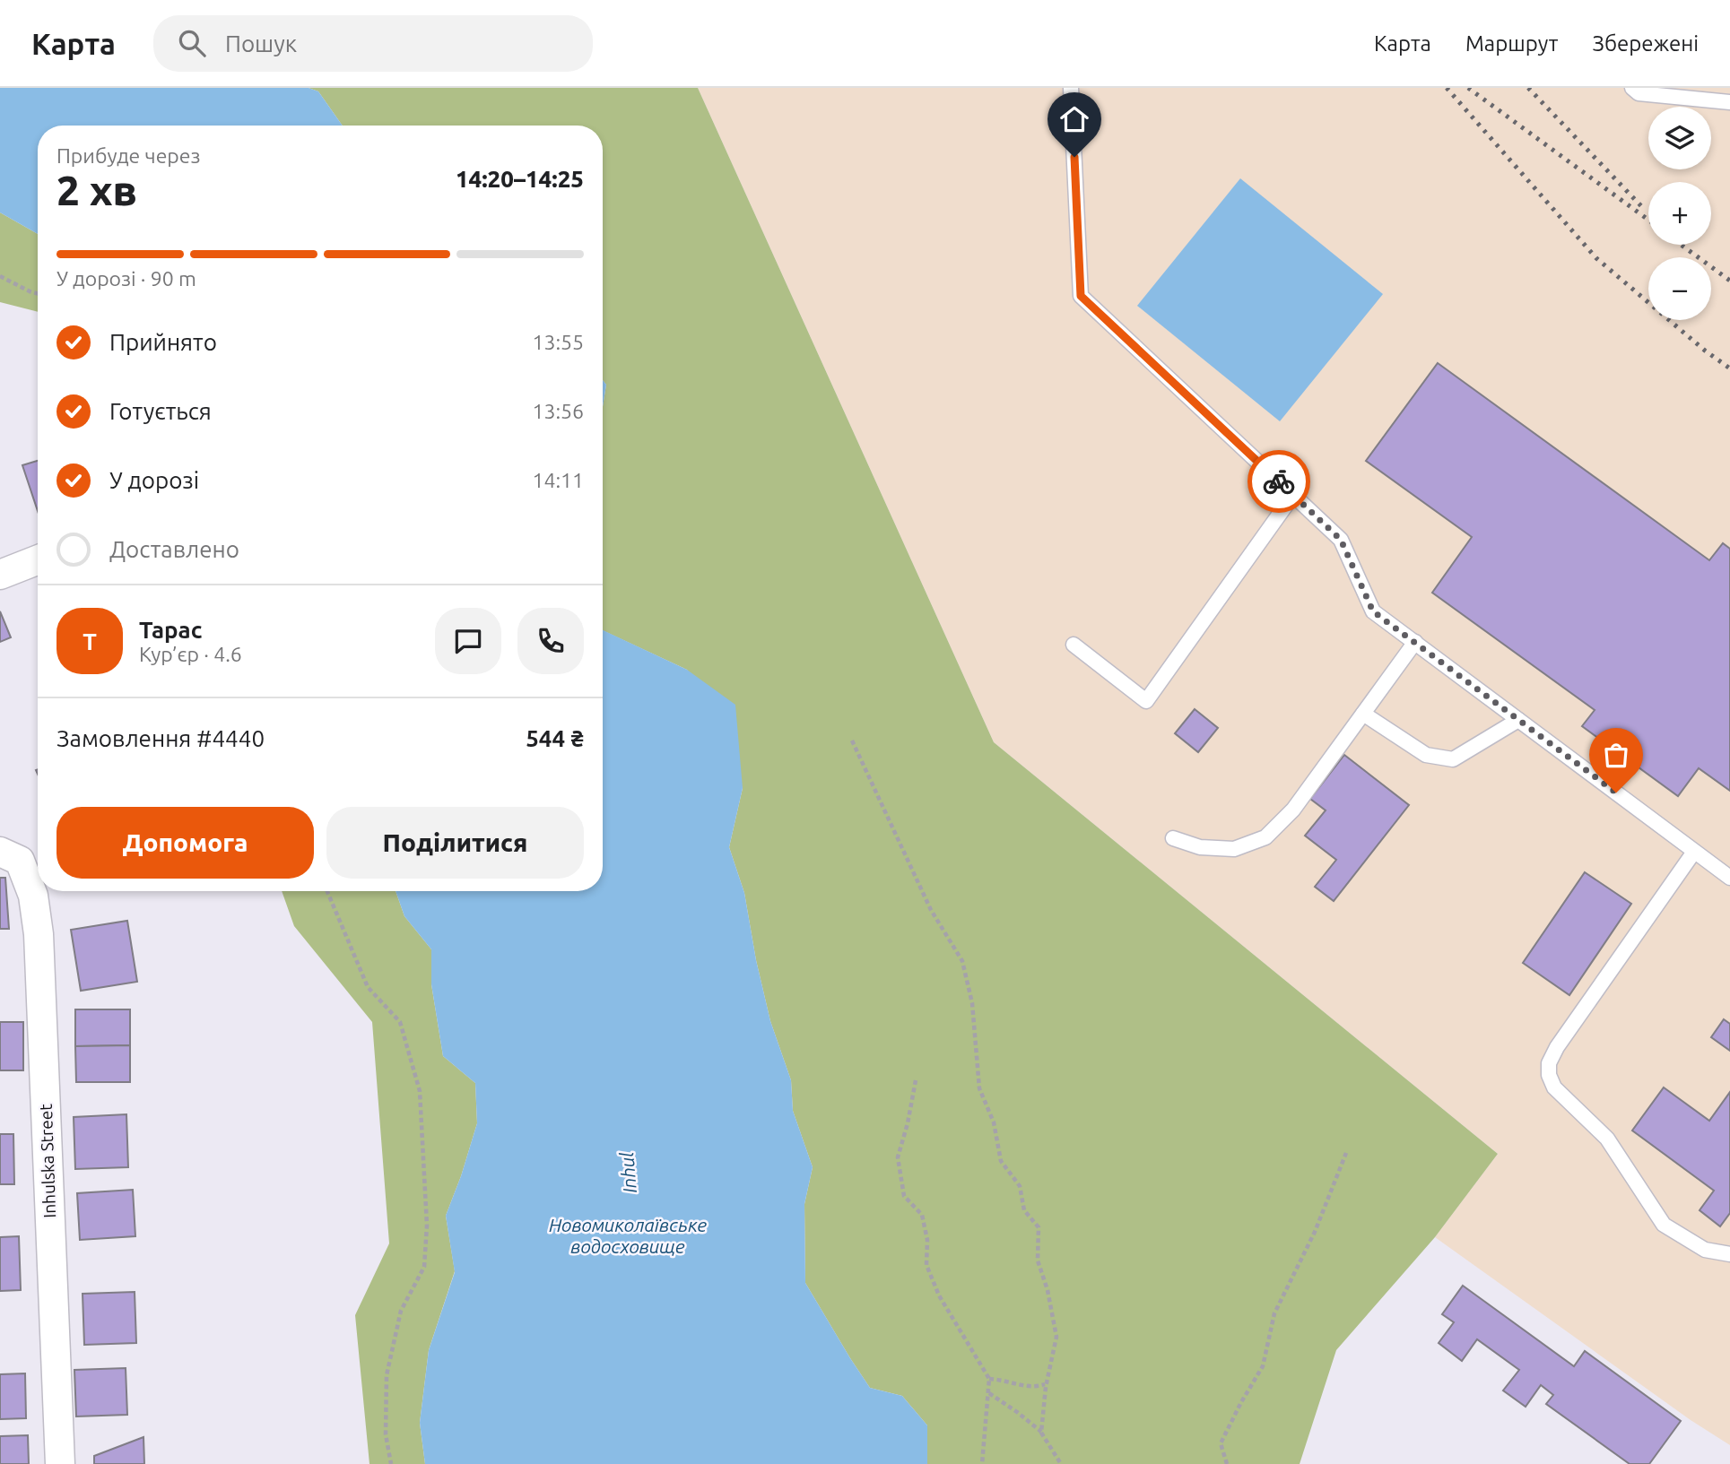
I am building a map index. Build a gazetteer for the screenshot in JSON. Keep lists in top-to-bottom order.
{
  "streets": {
    "street": ["Inhulska Street"]
  },
  "water": ["Inhul", "Новомиколаївське водосховище"],
  "page": {
    "header": "Карта",
    "search": "Пошук",
    "nav": ["Карта", "Маршрут", "Збережені"],
    "map_buttons": ["+", "−"],
    "heading": ["2 хв", "Прибуде через", "14:20–14:25"],
    "panel": [
      "Тарас",
      "Кур’єр · 4.6",
      "Замовлення #4440",
      "544 ₴"
    ],
    "bar": "У дорозі · 90 m",
    "list": [
      ["Прийнято", "13:55"],
      ["Готується", "13:56"],
      ["У дорозі", "14:11"],
      "Доставлено"
    ],
    "round": "Т",
    "buttons": ["Допомога", "Поділитися"]
  }
}
